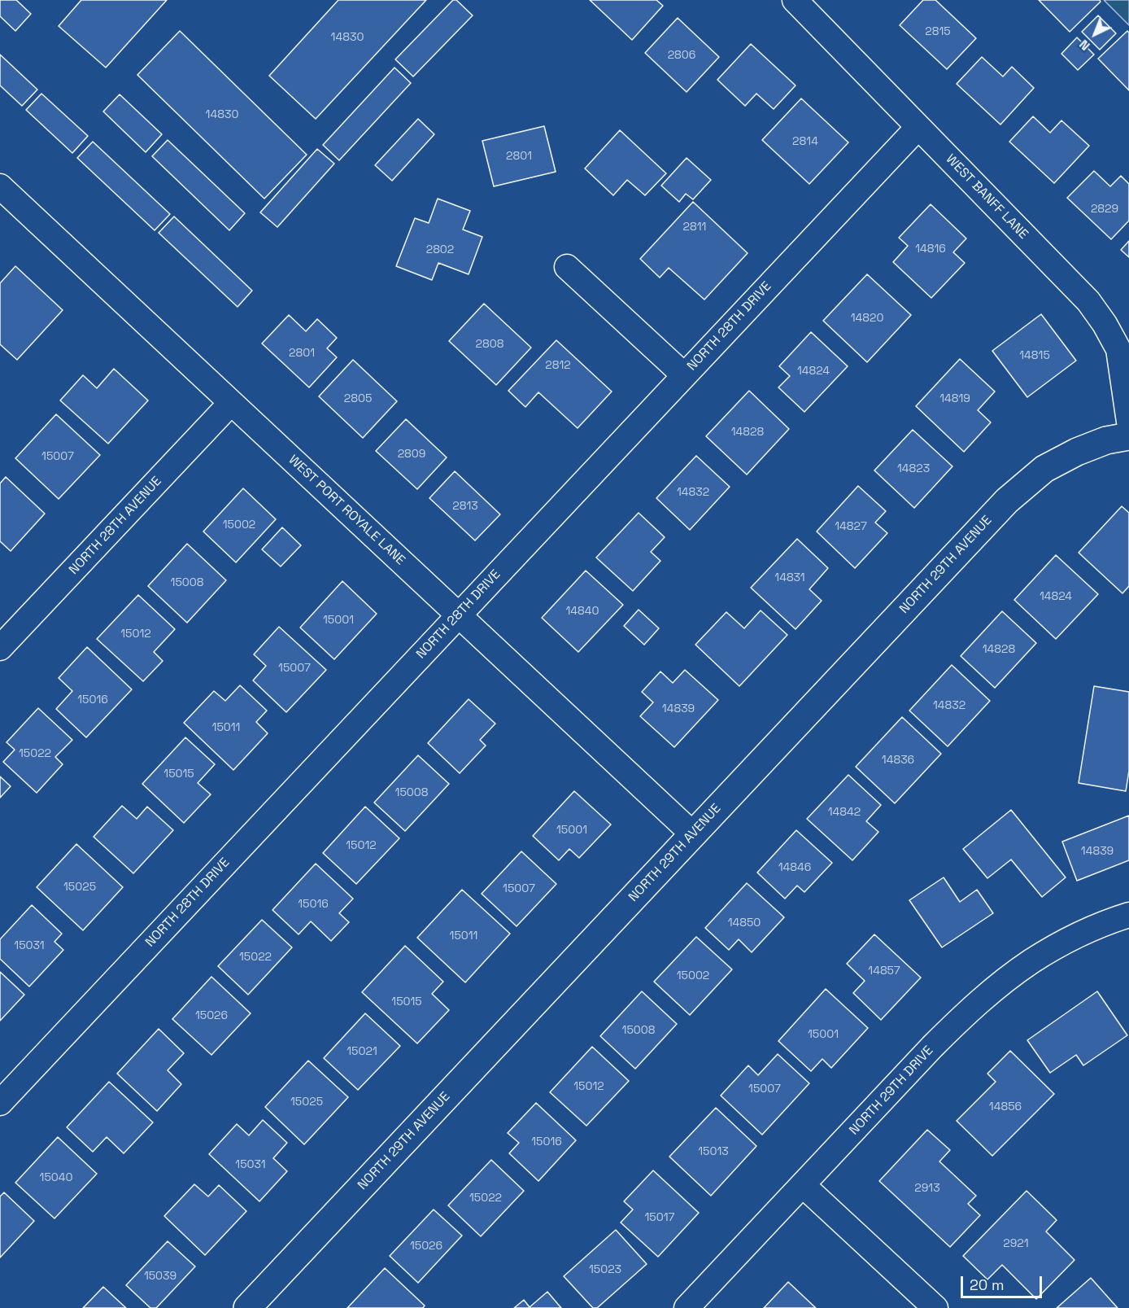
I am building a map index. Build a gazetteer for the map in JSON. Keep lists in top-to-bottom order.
{
  "streets": {
    "street": [
      "WEST BANFF LANE",
      "NORTH 28TH DRIVE",
      "WEST PORT ROYALE LANE",
      "NORTH 28TH AVENUE",
      "NORTH 29TH AVENUE",
      "NORTH 29TH DRIVE"
    ]
  },
  "crossings": [
    ["WEST BANFF LANE", "NORTH 28TH DRIVE"],
    ["NORTH 28TH DRIVE", "WEST PORT ROYALE LANE"],
    ["WEST PORT ROYALE LANE", "NORTH 28TH AVENUE"],
    ["WEST PORT ROYALE LANE", "NORTH 29TH AVENUE"]
  ],
  "house_numbers": [
    "2815",
    "14830",
    "2806",
    "14830",
    "2814",
    "2801",
    "2829",
    "2811",
    "14816",
    "2802",
    "14820",
    "2808",
    "2801",
    "14815",
    "2812",
    "14824",
    "2805",
    "14819",
    "14828",
    "2809",
    "15007",
    "14823",
    "14832",
    "2813",
    "15002",
    "14827",
    "14831",
    "15008",
    "14824",
    "14840",
    "15001",
    "15012",
    "14828",
    "15007",
    "15016",
    "14832",
    "14839",
    "15011",
    "15022",
    "14836",
    "15015",
    "15008",
    "14842",
    "15001",
    "15012",
    "14839",
    "14846",
    "15025",
    "15007",
    "15016",
    "14850",
    "15011",
    "15031",
    "15022",
    "14857",
    "15002",
    "15015",
    "15026",
    "15008",
    "15001",
    "15021",
    "15012",
    "15007",
    "15025",
    "14856",
    "15016",
    "15013",
    "15031",
    "15040",
    "2913",
    "15022",
    "15017",
    "2921",
    "15026",
    "15023",
    "15039"
  ],
  "scale_bar": "20 m",
  "north": "bottom left"
}
